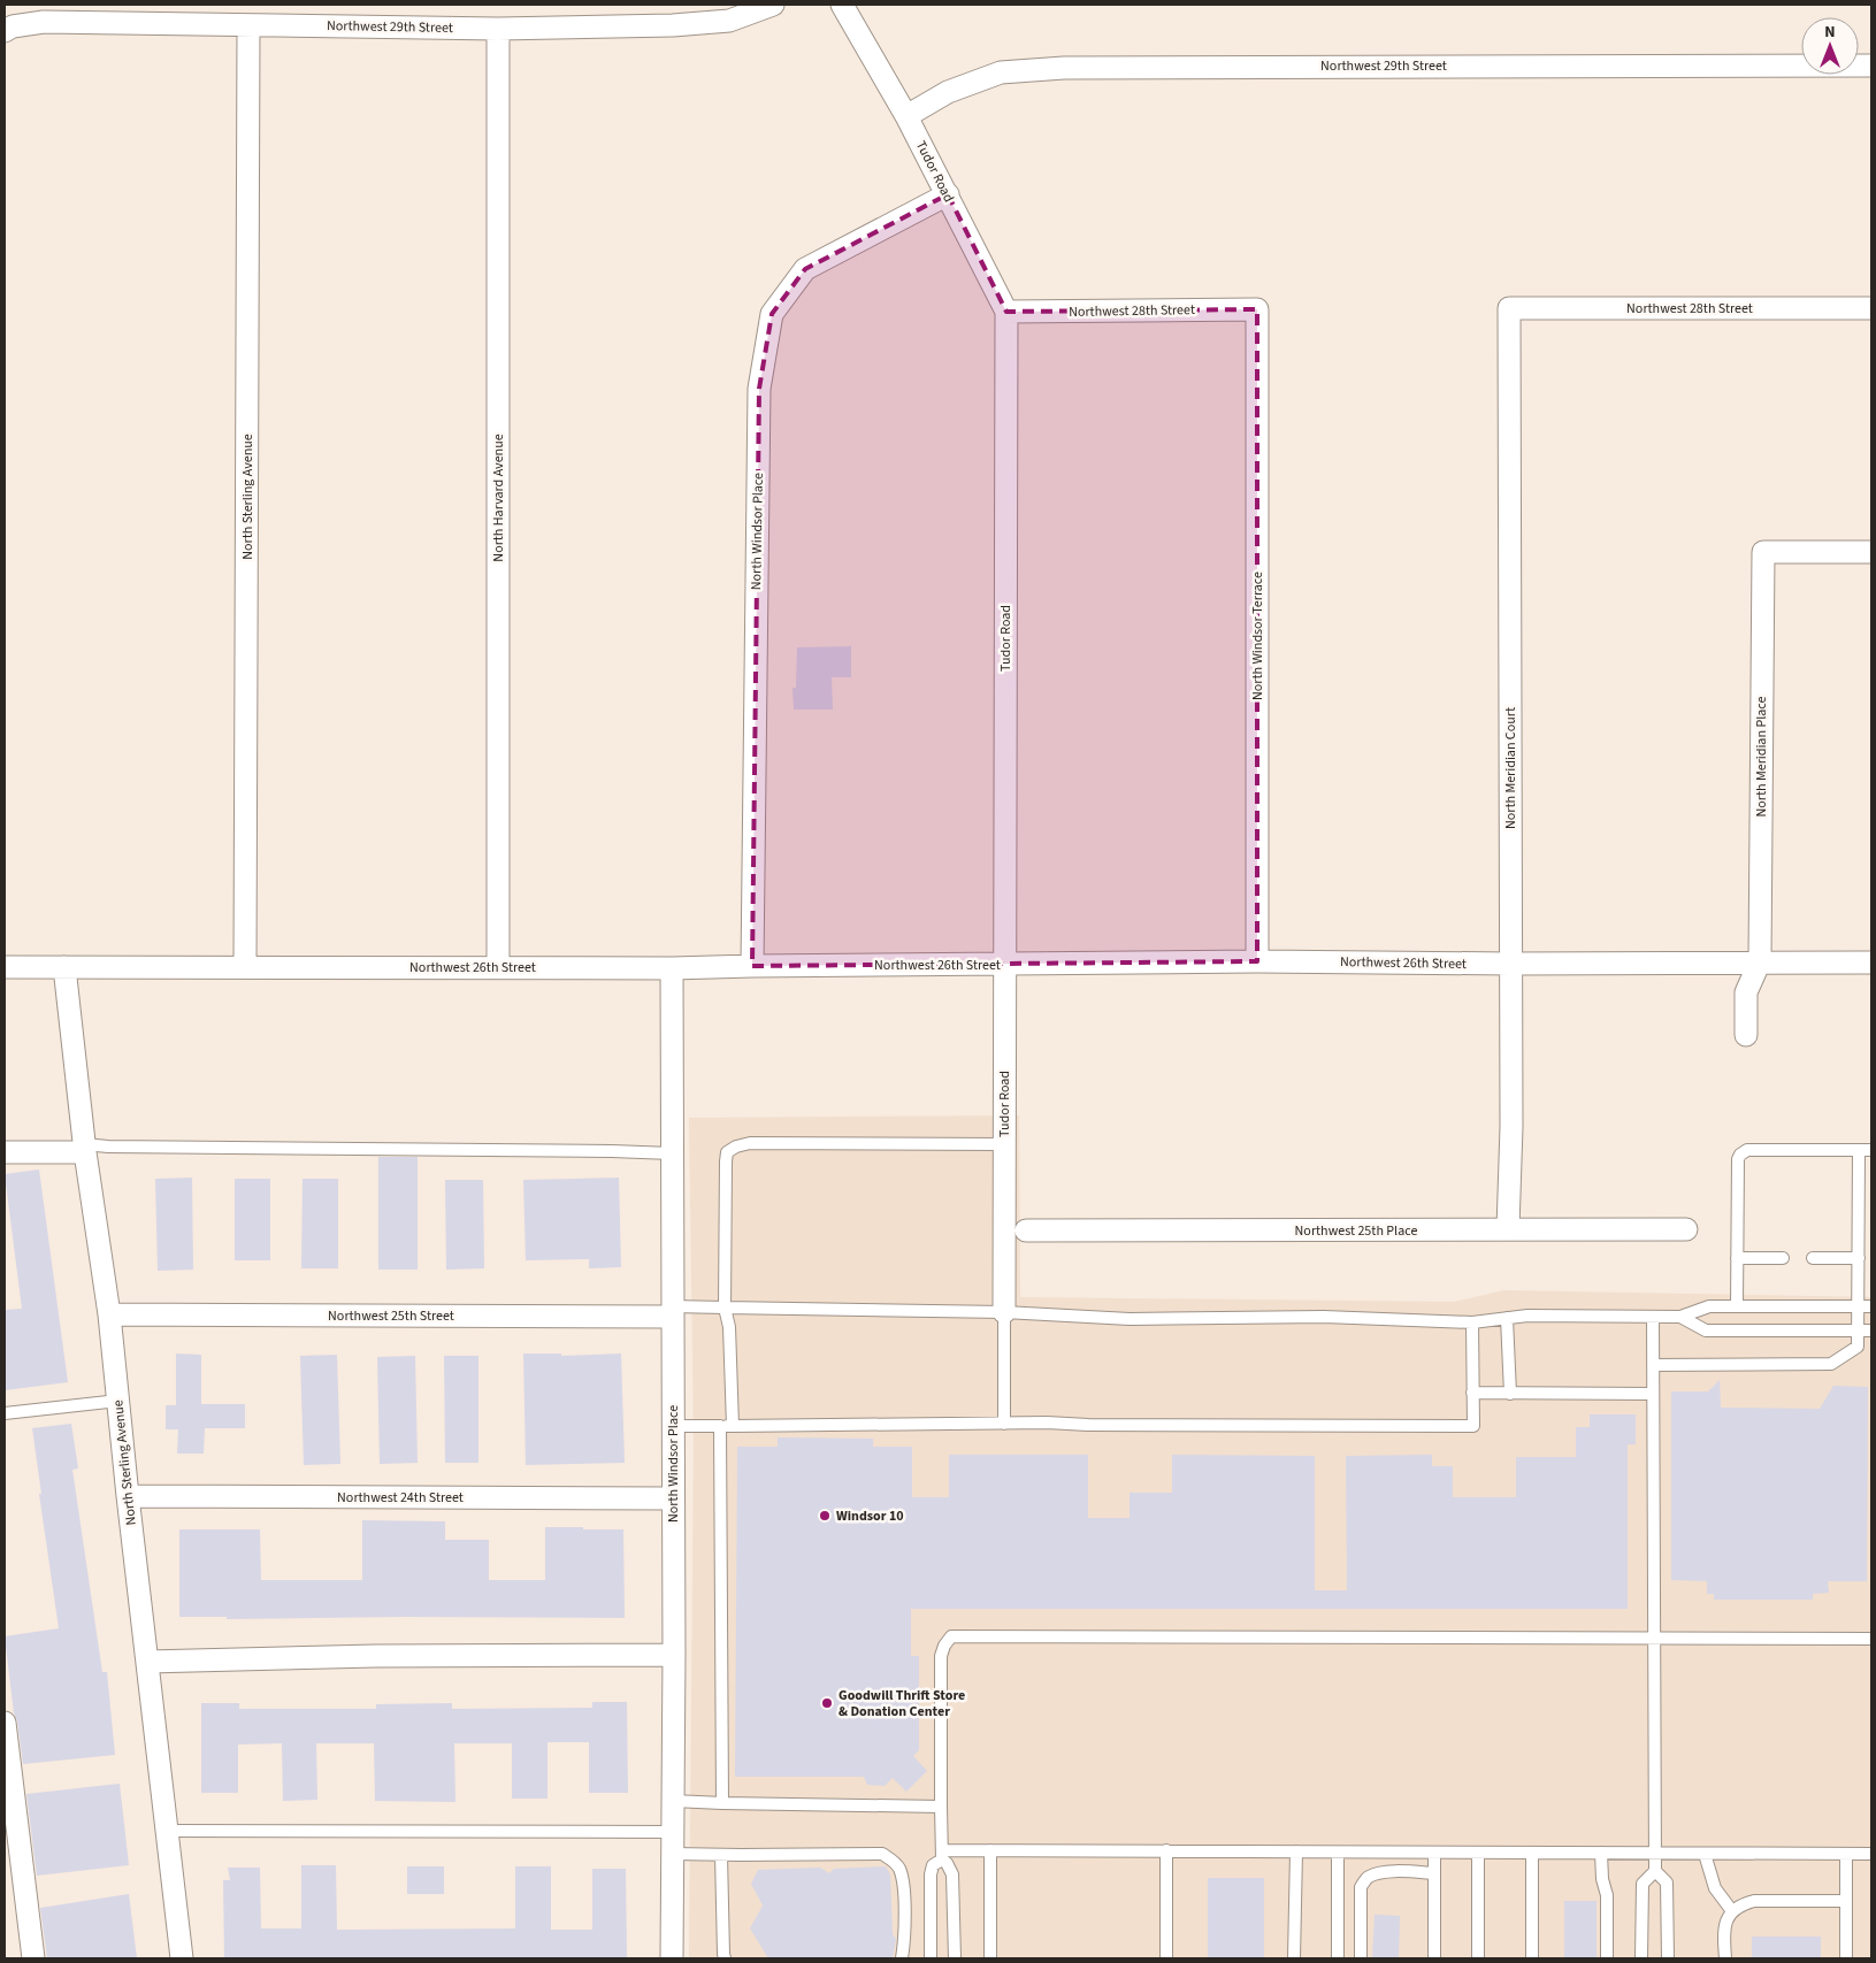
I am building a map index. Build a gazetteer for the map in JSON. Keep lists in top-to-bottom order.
{
  "streets": {
    "street": [
      "Northwest 29th Street",
      "Tudor Road",
      "Northwest 28th Street",
      "North Sterling Avenue",
      "North Harvard Avenue",
      "North Windsor Place",
      "North Windsor Terrace",
      "North Meridian Place",
      "North Meridian Court",
      "Northwest 26th Street",
      "Northwest 25th Place",
      "Northwest 25th Street",
      "Northwest 24th Street"
    ]
  },
  "crossings": [
    ["Northwest 29th Street", "Tudor Road"],
    ["Northwest 29th Street", "North Sterling Avenue"],
    ["Northwest 29th Street", "North Harvard Avenue"],
    ["Tudor Road", "Northwest 28th Street"],
    ["Tudor Road", "North Windsor Place"],
    ["Tudor Road", "Northwest 26th Street"],
    ["Northwest 28th Street", "North Windsor Terrace"],
    ["Northwest 28th Street", "North Meridian Court"],
    ["North Sterling Avenue", "Northwest 26th Street"],
    ["North Sterling Avenue", "Northwest 25th Street"],
    ["North Sterling Avenue", "Northwest 24th Street"],
    ["North Harvard Avenue", "Northwest 26th Street"],
    ["North Windsor Place", "Northwest 26th Street"],
    ["North Windsor Place", "Northwest 25th Street"],
    ["North Windsor Place", "Northwest 24th Street"],
    ["North Windsor Terrace", "Northwest 26th Street"],
    ["North Meridian Place", "Northwest 26th Street"],
    ["North Meridian Court", "Northwest 26th Street"],
    ["North Meridian Court", "Northwest 25th Place"]
  ],
  "places": ["Windsor 10", "Goodwill Thrift Store & Donation Center"],
  "north": "top"
}
